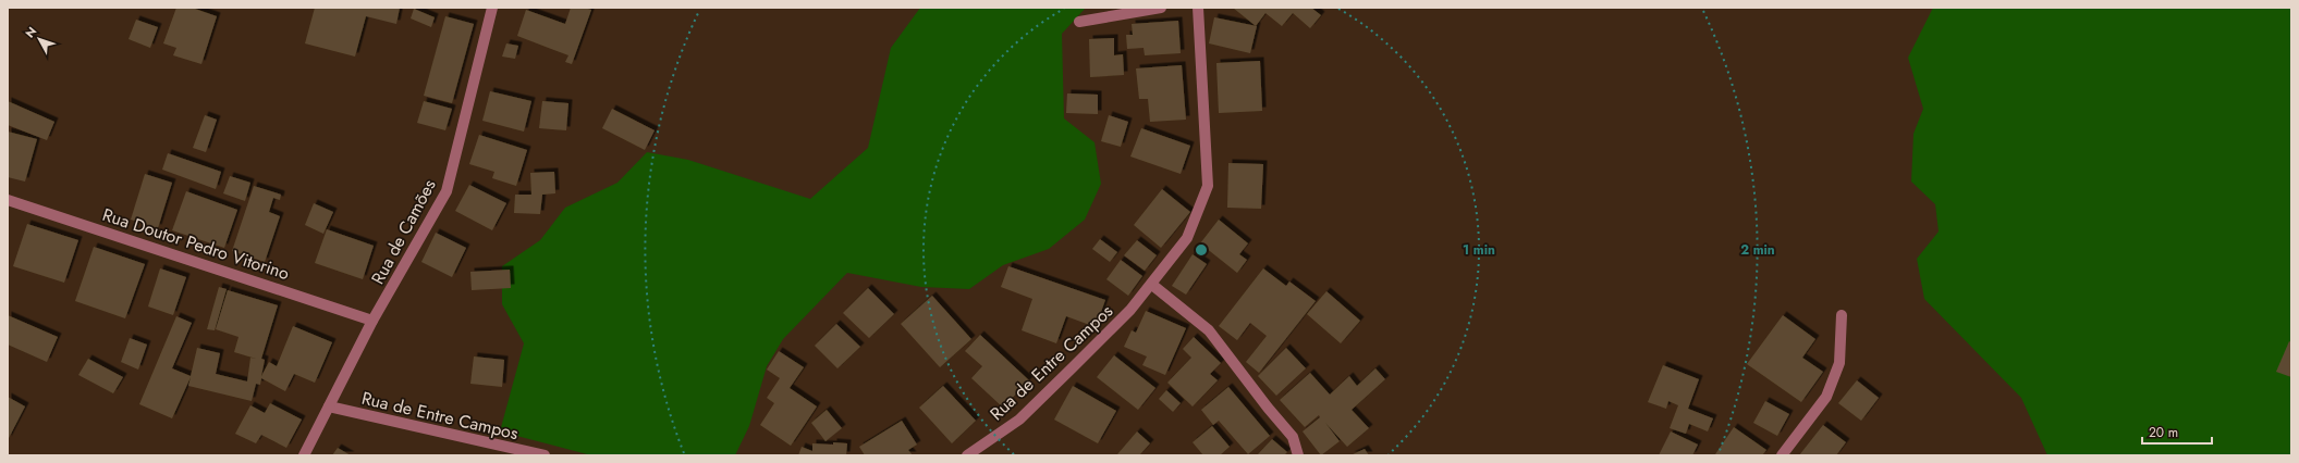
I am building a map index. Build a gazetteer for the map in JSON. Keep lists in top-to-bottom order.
{
  "streets": {
    "street": ["Rua de Camões", "Rua Doutor Pedro Vitorino", "Rua de Entre Campos"]
  },
  "crossings": [
    ["Rua de Camões", "Rua Doutor Pedro Vitorino"],
    ["Rua de Camões", "Rua de Entre Campos"]
  ],
  "scale_bar": "20 m",
  "north": "top left",
  "rings": ["1 min", "2 min"]
}
